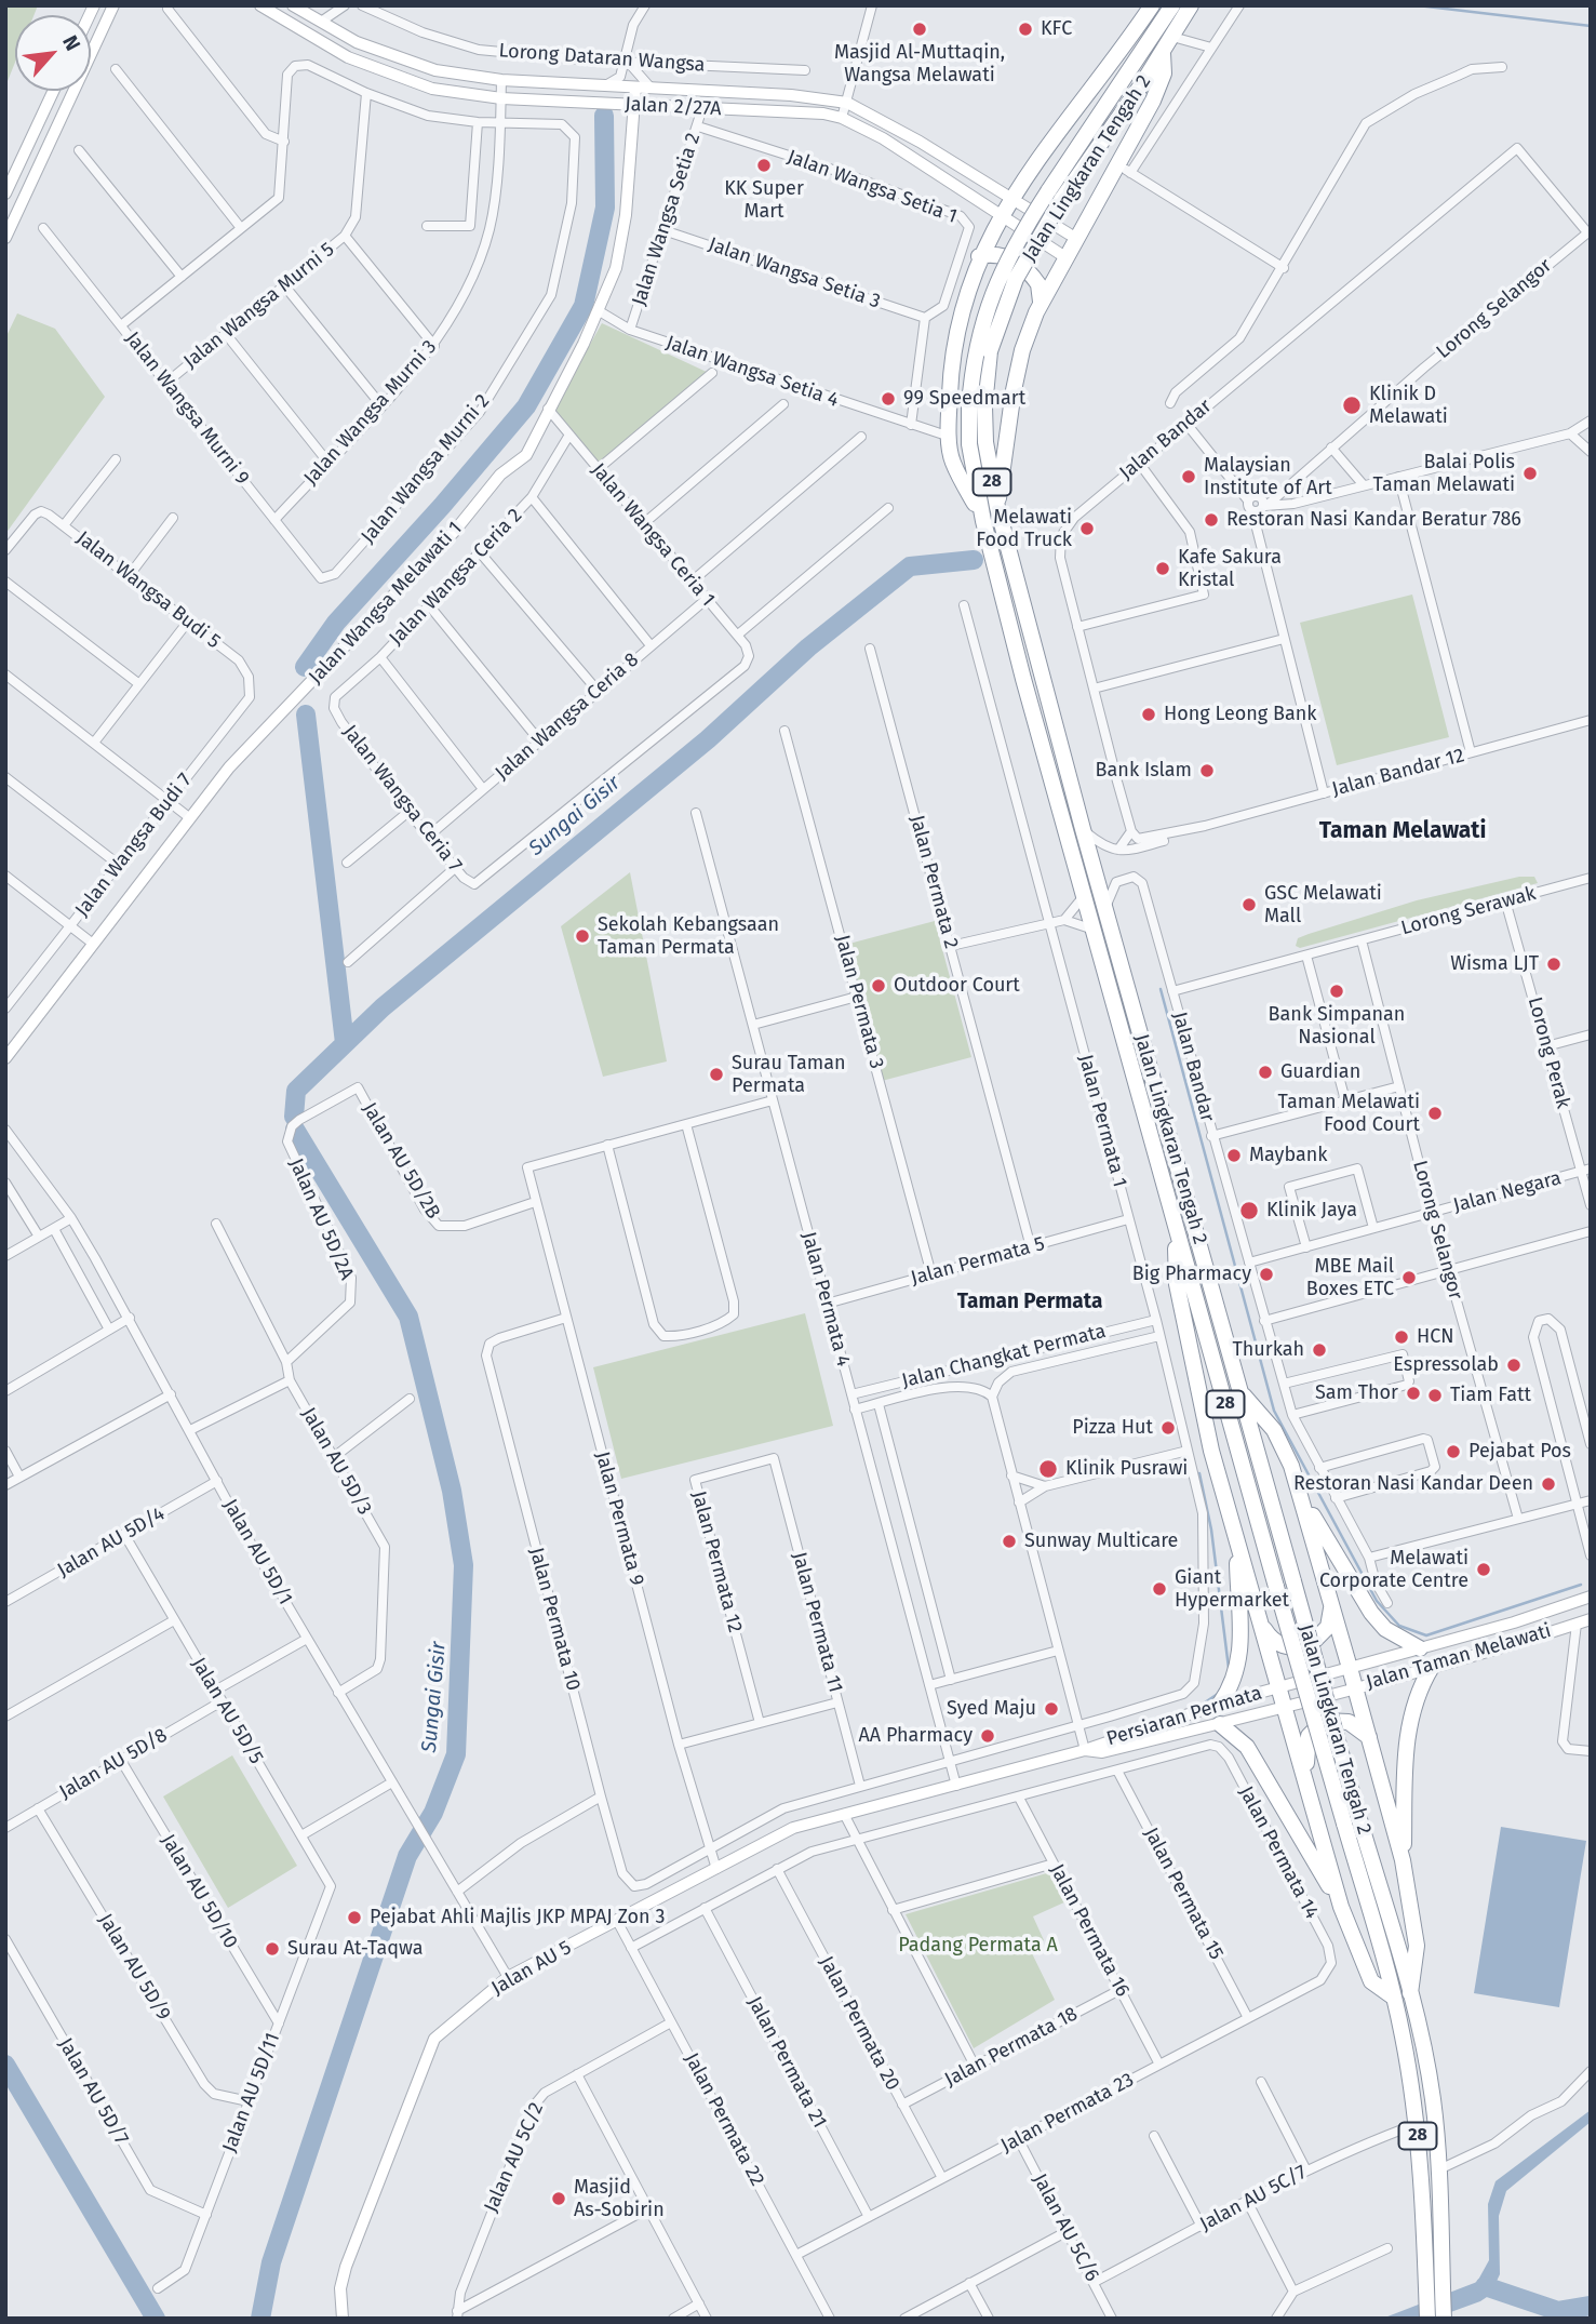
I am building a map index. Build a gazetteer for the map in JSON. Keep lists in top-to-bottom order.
{
  "streets": {
    "highway": ["Jalan Lingkaran Tengah 2", "28"],
    "main road": [
      "Jalan 2/27A",
      "Jalan Wangsa Melawati 1",
      "Jalan Taman Melawati",
      "Persiaran Permata",
      "Jalan AU 5"
    ],
    "street": [
      "Lorong Dataran Wangsa",
      "Jalan Wangsa Setia 1",
      "Jalan Wangsa Setia 2",
      "Jalan Wangsa Setia 3",
      "Jalan Wangsa Murni 5",
      "Lorong Selangor",
      "Jalan Wangsa Setia 4",
      "Jalan Wangsa Murni 9",
      "Jalan Wangsa Murni 3",
      "Jalan Bandar",
      "Jalan Wangsa Murni 2",
      "Jalan Wangsa Ceria 1",
      "Jalan Wangsa Ceria 2",
      "Jalan Wangsa Budi 5",
      "Jalan Wangsa Ceria 8",
      "Jalan Bandar 12",
      "Jalan Wangsa Ceria 7",
      "Jalan Wangsa Budi 7",
      "Jalan Permata 2",
      "Lorong Serawak",
      "Jalan Permata 3",
      "Lorong Perak",
      "Jalan Permata 1",
      "Jalan AU 5D/2B",
      "Jalan Negara",
      "Jalan AU 5D/2A",
      "Jalan Permata 5",
      "Jalan Permata 4",
      "Jalan Changkat Permata",
      "Jalan AU 5D/3",
      "Jalan Permata 9",
      "Jalan AU 5D/4",
      "Jalan AU 5D/1",
      "Jalan Permata 12",
      "Jalan Permata 10",
      "Jalan Permata 11",
      "Jalan AU 5D/5",
      "Jalan AU 5D/8",
      "Jalan Permata 14",
      "Jalan AU 5D/10",
      "Jalan Permata 15",
      "Jalan Permata 16",
      "Jalan AU 5D/9",
      "Jalan Permata 20",
      "Jalan Permata 18",
      "Jalan Permata 21",
      "Jalan AU 5D/7",
      "Jalan AU 5D/11",
      "Jalan Permata 23",
      "Jalan Permata 22",
      "Jalan AU 5C/2",
      "Jalan AU 5C/7",
      "Jalan AU 5C/6"
    ]
  },
  "crossings": [
    ["Jalan 2/27A", "Jalan Wangsa Setia 2"],
    ["Jalan 2/27A", "Jalan Wangsa Murni 3"],
    ["Jalan 2/27A", "Jalan Wangsa Melawati 1"],
    ["Jalan Lingkaran Tengah 2", "Jalan Bandar"],
    ["Jalan Lingkaran Tengah 2", "Jalan AU 5C/7"],
    ["Jalan Wangsa Setia 1", "Jalan Wangsa Setia 2"],
    ["Jalan Wangsa Setia 1", "Jalan Wangsa Setia 3"],
    ["Jalan Wangsa Setia 2", "Jalan Wangsa Setia 3"],
    ["Jalan Wangsa Setia 2", "Jalan Wangsa Setia 4"],
    ["Jalan Wangsa Murni 5", "Jalan Wangsa Murni 9"],
    ["Jalan Wangsa Murni 5", "Jalan Wangsa Murni 2"],
    ["Lorong Selangor", "Jalan Bandar"],
    ["Lorong Selangor", "Lorong Serawak"],
    ["Lorong Selangor", "Jalan Negara"],
    ["Jalan Wangsa Setia 4", "Jalan Wangsa Melawati 1"],
    ["Jalan Wangsa Murni 9", "Jalan Wangsa Murni 3"],
    ["Jalan Wangsa Murni 9", "Jalan Wangsa Murni 2"],
    ["Jalan Wangsa Murni 3", "Jalan Wangsa Murni 2"],
    ["Jalan Bandar", "Lorong Serawak"],
    ["Jalan Bandar", "Jalan Negara"],
    ["Jalan Wangsa Ceria 1", "Jalan Wangsa Ceria 2"],
    ["Jalan Wangsa Ceria 1", "Jalan Wangsa Melawati 1"],
    ["Jalan Wangsa Ceria 1", "Jalan Wangsa Ceria 8"],
    ["Jalan Wangsa Ceria 1", "Jalan Wangsa Ceria 7"],
    ["Jalan Wangsa Ceria 2", "Jalan Wangsa Ceria 7"],
    ["Jalan Wangsa Budi 5", "Jalan Wangsa Budi 7"],
    ["Jalan Wangsa Ceria 8", "Jalan Wangsa Ceria 7"],
    ["Jalan Permata 2", "Jalan Permata 5"],
    ["Lorong Serawak", "Lorong Perak"],
    ["Jalan Permata 3", "Jalan Permata 5"],
    ["Lorong Perak", "Jalan Negara"],
    ["Jalan Permata 1", "Jalan Permata 5"],
    ["Jalan Permata 1", "Jalan Changkat Permata"],
    ["Jalan Permata 1", "Persiaran Permata"],
    ["Jalan AU 5D/2B", "Jalan AU 5D/2A"],
    ["Jalan AU 5D/2B", "Jalan Permata 9"],
    ["Jalan AU 5D/2A", "Jalan AU 5D/3"],
    ["Jalan Permata 5", "Jalan Permata 4"],
    ["Jalan Permata 4", "Jalan Changkat Permata"],
    ["Jalan Permata 4", "Persiaran Permata"],
    ["Jalan Permata 4", "Jalan AU 5"],
    ["Jalan AU 5D/3", "Jalan AU 5D/1"],
    ["Jalan Permata 9", "Jalan Permata 10"],
    ["Jalan Permata 9", "Persiaran Permata"],
    ["Jalan Permata 9", "Jalan AU 5"],
    ["Jalan AU 5D/4", "Jalan AU 5D/1"],
    ["Jalan AU 5D/4", "Jalan AU 5D/5"],
    ["Jalan AU 5D/1", "Jalan AU 5"],
    ["Jalan Permata 12", "Jalan Permata 11"],
    ["Jalan Permata 10", "Persiaran Permata"],
    ["Jalan Permata 11", "Persiaran Permata"],
    ["Jalan Taman Melawati", "Persiaran Permata"],
    ["Jalan AU 5D/5", "Jalan AU 5D/8"],
    ["Jalan AU 5D/5", "Jalan AU 5D/11"],
    ["Persiaran Permata", "Jalan AU 5"],
    ["Jalan AU 5D/8", "Jalan AU 5D/10"],
    ["Jalan AU 5D/8", "Jalan AU 5D/9"],
    ["Jalan Permata 14", "Jalan Permata 15"],
    ["Jalan Permata 14", "Jalan Permata 23"],
    ["Jalan AU 5D/10", "Jalan AU 5D/11"],
    ["Jalan Permata 15", "Jalan Permata 23"],
    ["Jalan Permata 16", "Jalan Permata 18"],
    ["Jalan Permata 16", "Jalan Permata 23"],
    ["Jalan AU 5D/9", "Jalan AU 5D/11"],
    ["Jalan AU 5", "Jalan Permata 22"],
    ["Jalan Permata 20", "Jalan Permata 18"],
    ["Jalan Permata 20", "Jalan Permata 23"],
    ["Jalan Permata 21", "Jalan Permata 23"],
    ["Jalan AU 5D/7", "Jalan AU 5D/11"],
    ["Jalan Permata 23", "Jalan Permata 22"],
    ["Jalan Permata 23", "Jalan AU 5C/6"],
    ["Jalan Permata 22", "Jalan AU 5C/2"],
    ["Jalan AU 5C/7", "Jalan AU 5C/6"]
  ],
  "districts": ["Taman Melawati", "Taman Permata"],
  "water": ["Sungai Gisir"],
  "parks": ["Padang Permata A"],
  "places": [
    "Masjid Al-Muttaqin, Wangsa Melawati",
    "KFC",
    "KK Super Mart",
    "99 Speedmart",
    "Klinik D Melawati",
    "Balai Polis Taman Melawati",
    "Malaysian Institute of Art",
    "Restoran Nasi Kandar Beratur 786",
    "Melawati Food Truck",
    "Kafe Sakura Kristal",
    "Hong Leong Bank",
    "Bank Islam",
    "GSC Melawati Mall",
    "Sekolah Kebangsaan Taman Permata",
    "Wisma LJT",
    "Outdoor Court",
    "Bank Simpanan Nasional",
    "Guardian",
    "Surau Taman Permata",
    "Taman Melawati Food Court",
    "Maybank",
    "Klinik Jaya",
    "Big Pharmacy",
    "MBE Mail Boxes ETC",
    "HCN",
    "Thurkah",
    "Espressolab",
    "Sam Thor",
    "Tiam Fatt",
    "Pizza Hut",
    "Pejabat Pos",
    "Klinik Pusrawi",
    "Restoran Nasi Kandar Deen",
    "Sunway Multicare",
    "Melawati Corporate Centre",
    "Giant Hypermarket",
    "Syed Maju",
    "AA Pharmacy",
    "Pejabat Ahli Majlis JKP MPAJ Zon 3",
    "Surau At-Taqwa",
    "Masjid As-Sobirin"
  ],
  "north": "top right"
}
